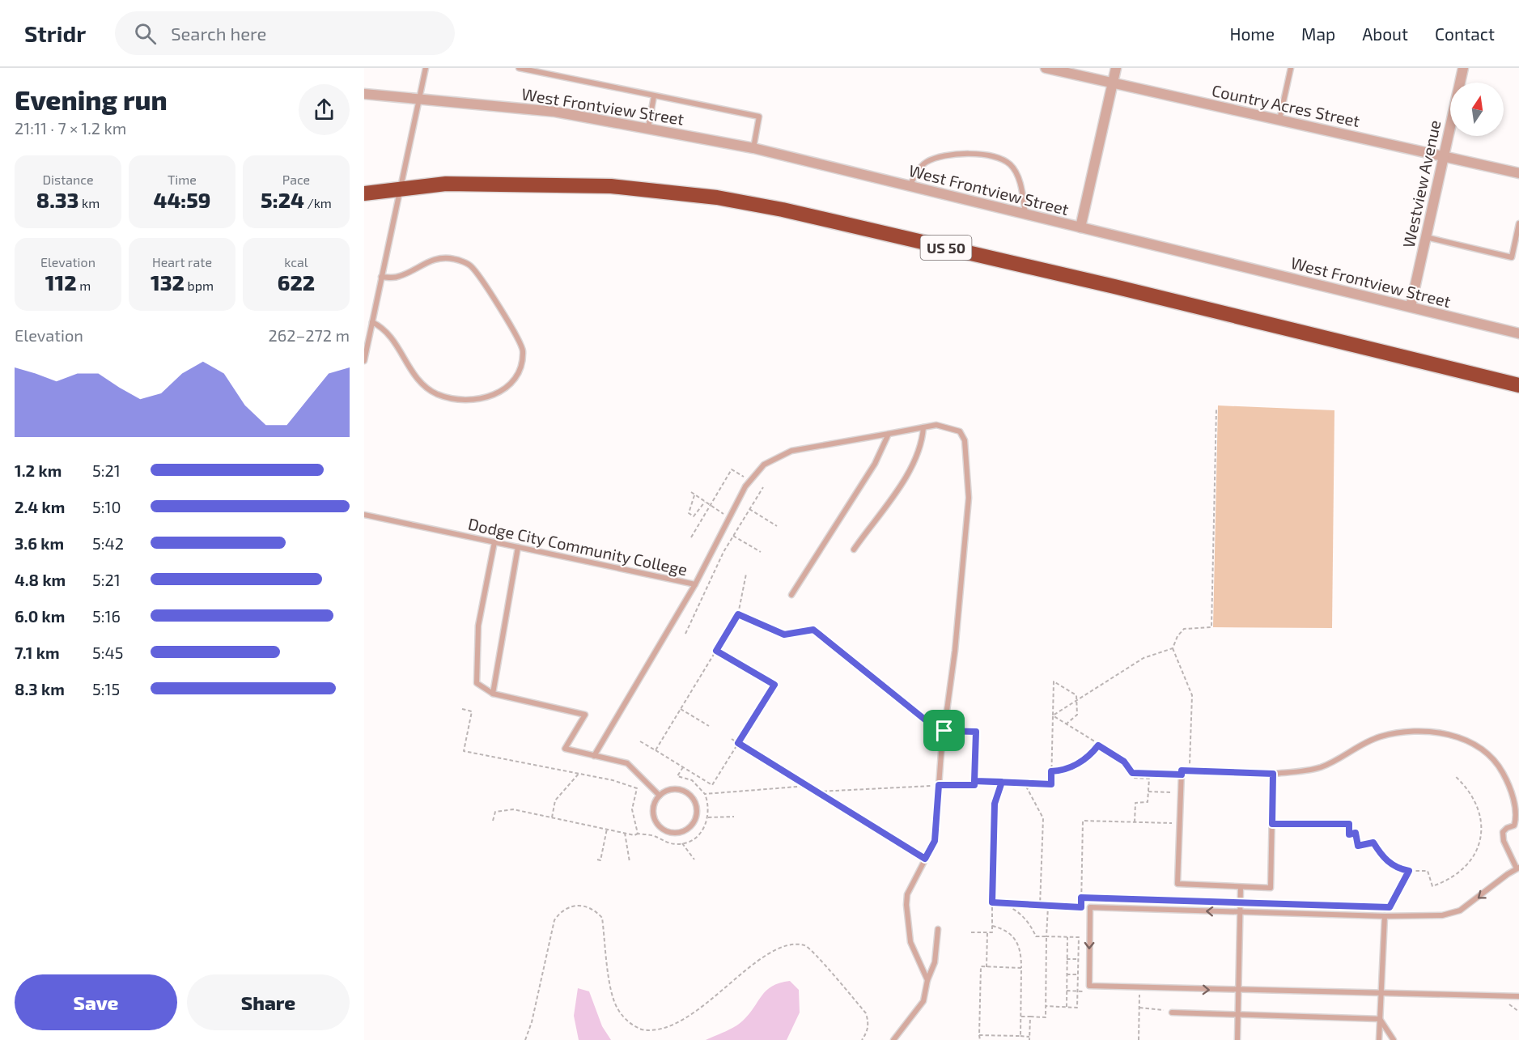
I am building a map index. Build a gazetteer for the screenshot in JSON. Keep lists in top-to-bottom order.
{
  "streets": {
    "highway": ["US 50"],
    "street": ["Country Acres Street", "West Frontview Street", "Westview Avenue"],
    "lane": ["Dodge City Community College"]
  },
  "crossings": [
    ["Country Acres Street", "Westview Avenue"],
    ["West Frontview Street", "Westview Avenue"]
  ],
  "north": "top",
  "page": {
    "header": "Stridr",
    "search": "Search here",
    "nav": [
      "Home",
      "Map",
      "About",
      "Contact"
    ],
    "heading": ["Evening run", "21:11 · 7 × 1.2 km"],
    "stats": [
      ["Distance", "8.33 km"],
      ["Time", "44:59"],
      ["Pace", "5:24 /km"],
      ["Elevation", "112 m"],
      ["Heart rate", "132 bpm"],
      ["kcal", "622"]
    ],
    "chart": ["Elevation", "262–272 m"],
    "list": [
      {
        "name": "1.2 km",
        "note": "5:21"
      },
      {
        "name": "2.4 km",
        "note": "5:10"
      },
      {
        "name": "3.6 km",
        "note": "5:42"
      },
      {
        "name": "4.8 km",
        "note": "5:21"
      },
      {
        "name": "6.0 km",
        "note": "5:16"
      },
      {
        "name": "7.1 km",
        "note": "5:45"
      },
      {
        "name": "8.3 km",
        "note": "5:15"
      }
    ],
    "buttons": ["Save", "Share"]
  }
}
